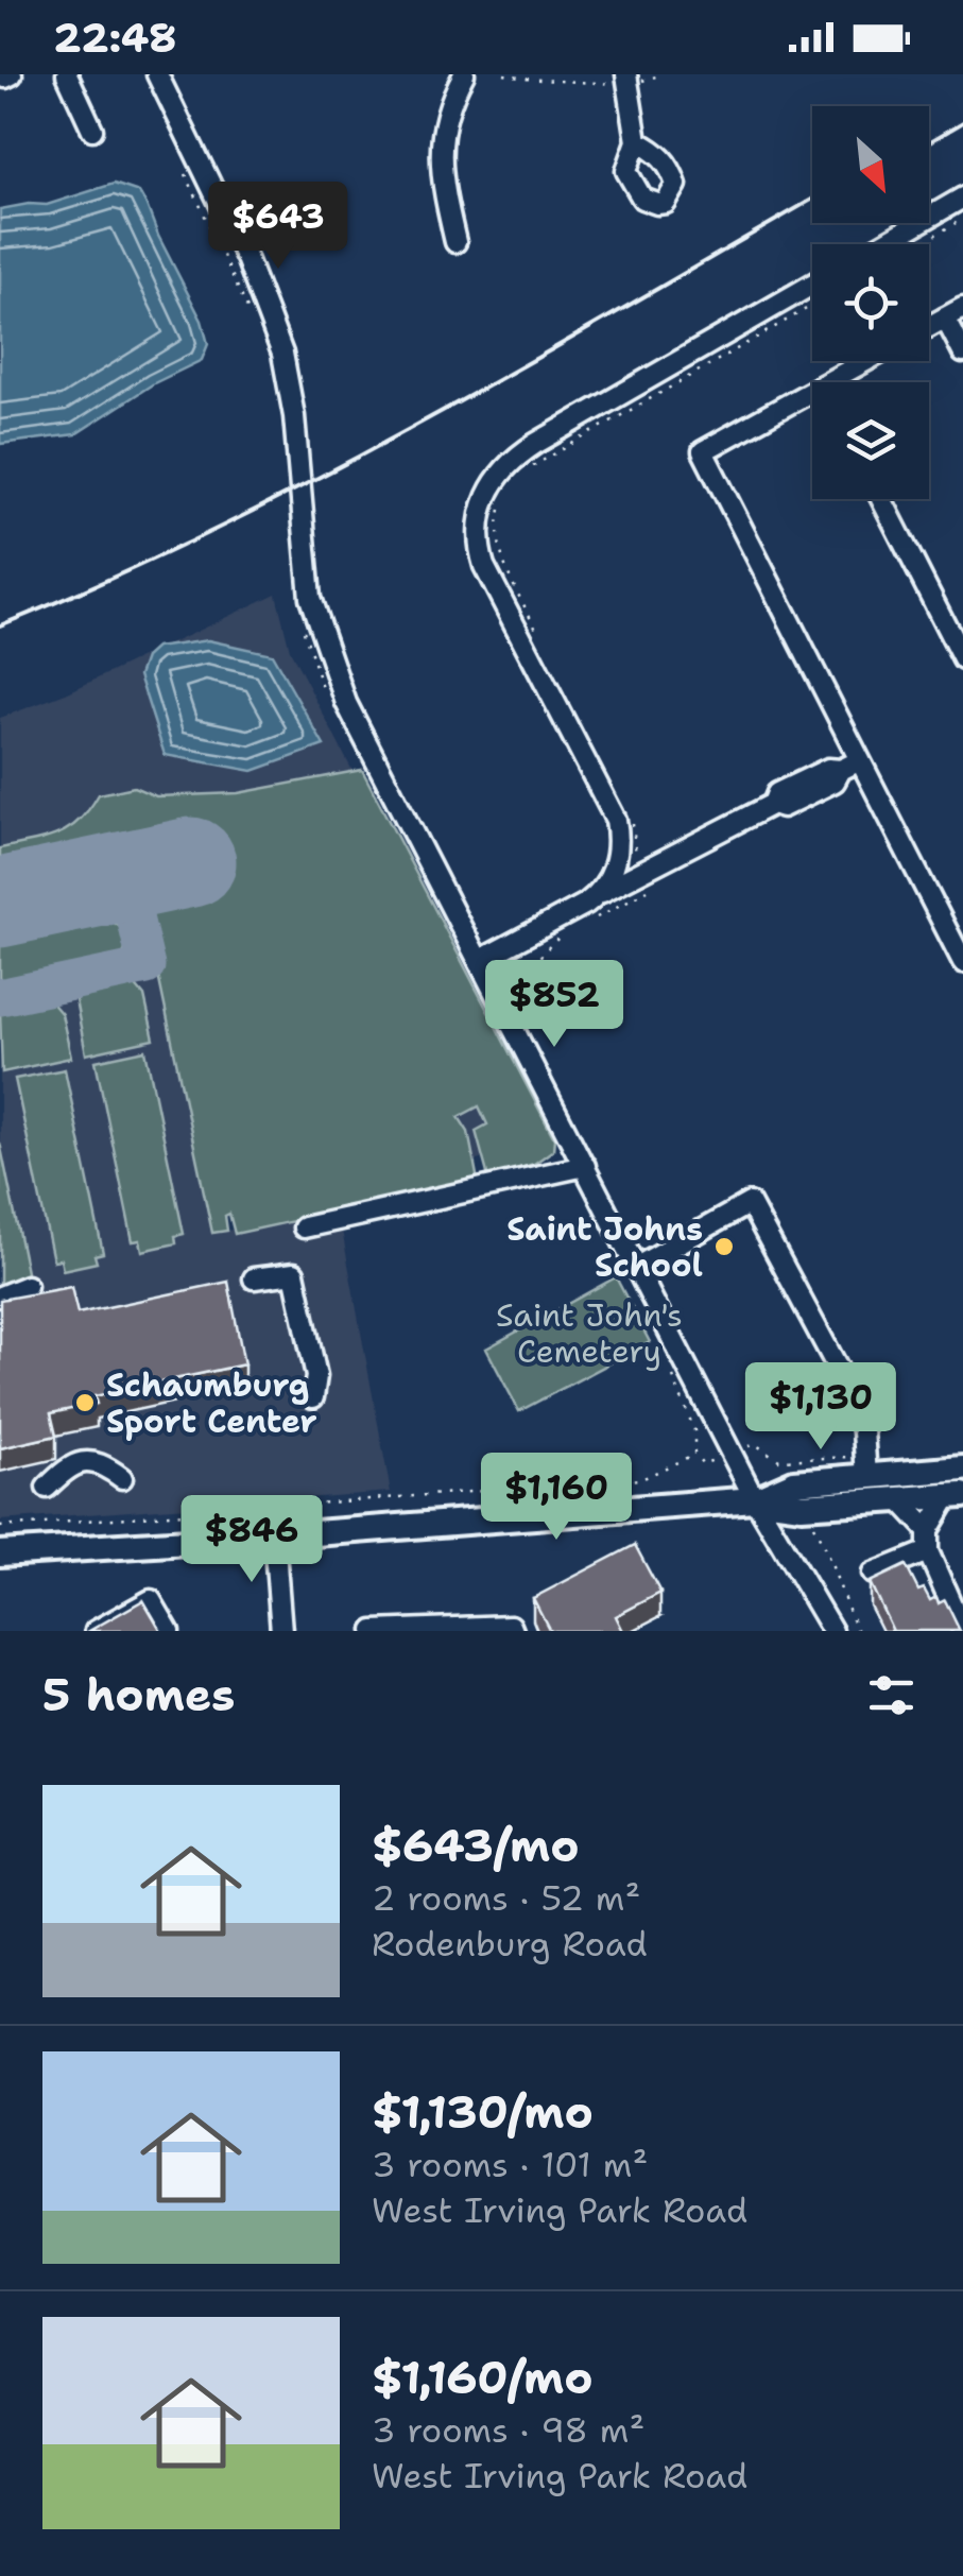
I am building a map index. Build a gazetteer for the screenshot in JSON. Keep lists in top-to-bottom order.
{
  "parks": ["Saint John's Cemetery"],
  "places": ["Saint Johns School", "Schaumburg Sport Center"],
  "north": "bottom right",
  "page": {
    "status": "22:48",
    "price": [
      "$643",
      "$852",
      "$1,130",
      "$1,160",
      "$846"
    ],
    "heading": "5 homes",
    "list": [
      {
        "name": "$643/mo",
        "note": "2 rooms · 52 m² · Rodenburg Road"
      },
      {
        "name": "$1,130/mo",
        "note": "3 rooms · 101 m² · West Irving Park Road"
      },
      {
        "name": "$1,160/mo",
        "note": "3 rooms · 98 m² · West Irving Park Road"
      }
    ]
  }
}
